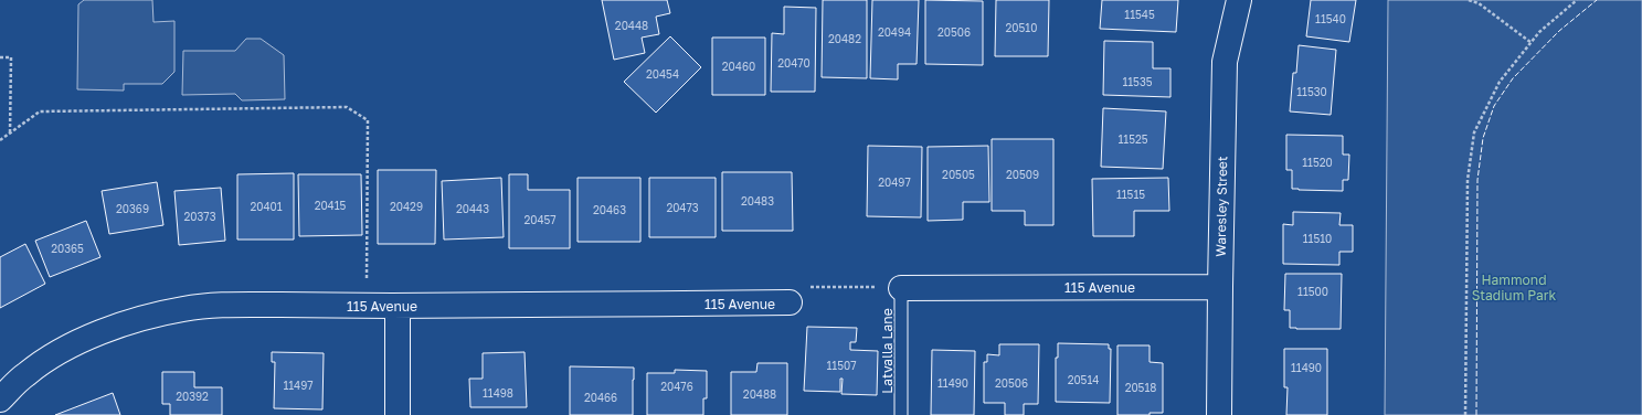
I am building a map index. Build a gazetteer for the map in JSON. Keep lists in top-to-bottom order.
{
  "streets": {
    "street": ["Waresley Street", "115 Avenue"],
    "lane": ["Latvalla Lane"]
  },
  "crossings": [
    ["Waresley Street", "115 Avenue"],
    ["115 Avenue", "Latvalla Lane"]
  ],
  "parks": ["Hammond Stadium Park"],
  "house_numbers": [
    "11545",
    "11540",
    "20448",
    "20510",
    "20494",
    "20506",
    "20482",
    "20470",
    "20460",
    "20454",
    "11535",
    "11530",
    "11525",
    "11520",
    "20505",
    "20509",
    "20497",
    "11515",
    "20483",
    "20415",
    "20401",
    "20429",
    "20473",
    "20369",
    "20443",
    "20463",
    "20373",
    "20457",
    "11510",
    "20365",
    "11500",
    "11507",
    "11490",
    "20514",
    "11490",
    "20506",
    "11497",
    "20476",
    "20518",
    "11498",
    "20488",
    "20392",
    "20466"
  ]
}
